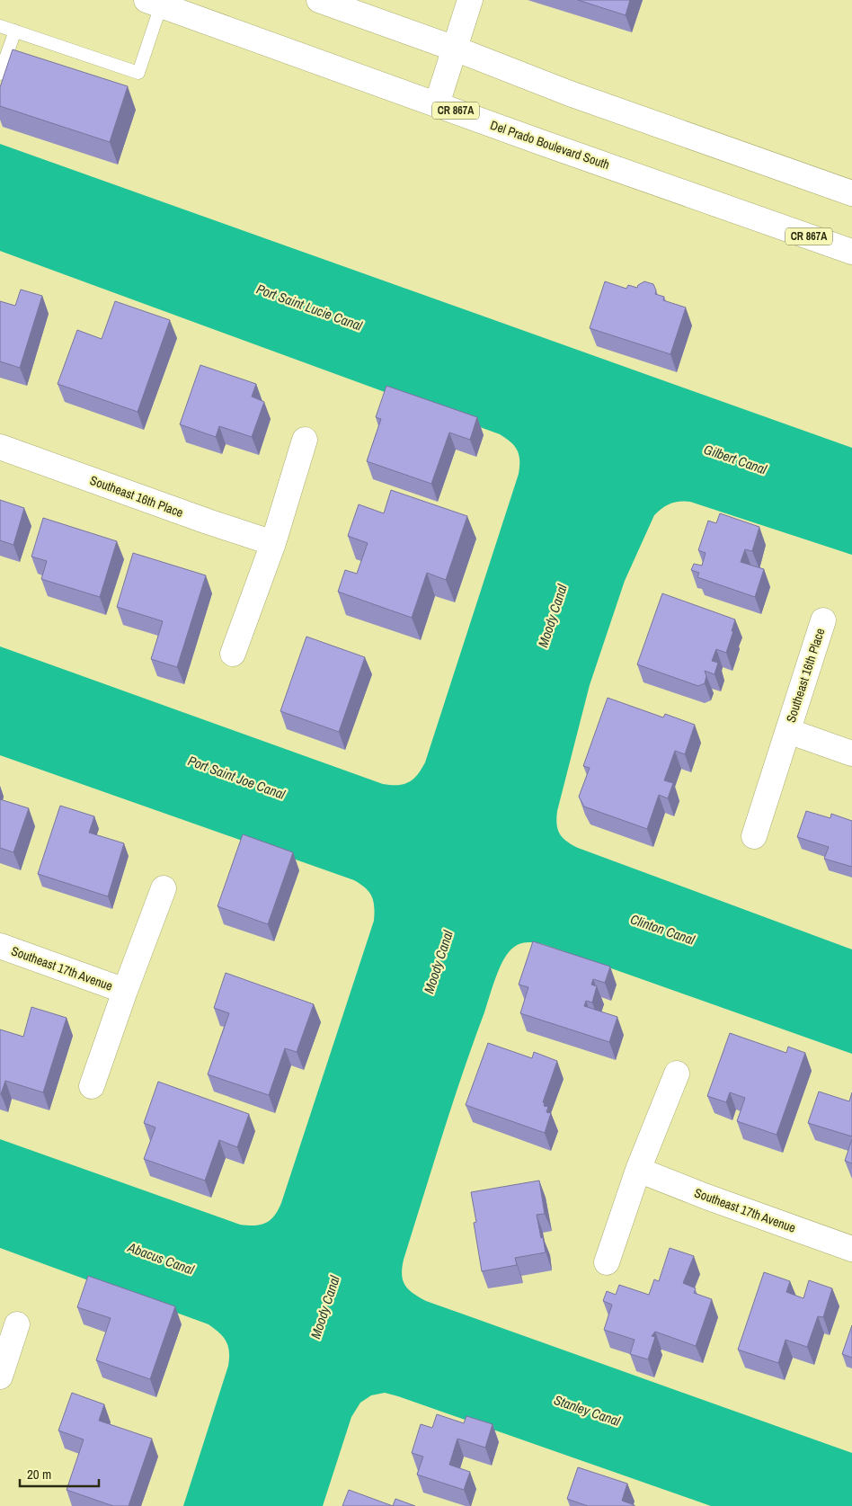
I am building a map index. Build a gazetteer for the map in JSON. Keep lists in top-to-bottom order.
{
  "streets": {
    "street": [
      "CR 867A",
      "Del Prado Boulevard South",
      "Southeast 16th Place",
      "Southeast 17th Avenue"
    ]
  },
  "water": [
    "Port Saint Lucie Canal",
    "Gilbert Canal",
    "Moody Canal",
    "Port Saint Joe Canal",
    "Clinton Canal",
    "Abacus Canal",
    "Stanley Canal"
  ],
  "scale_bar": "20 m"
}
